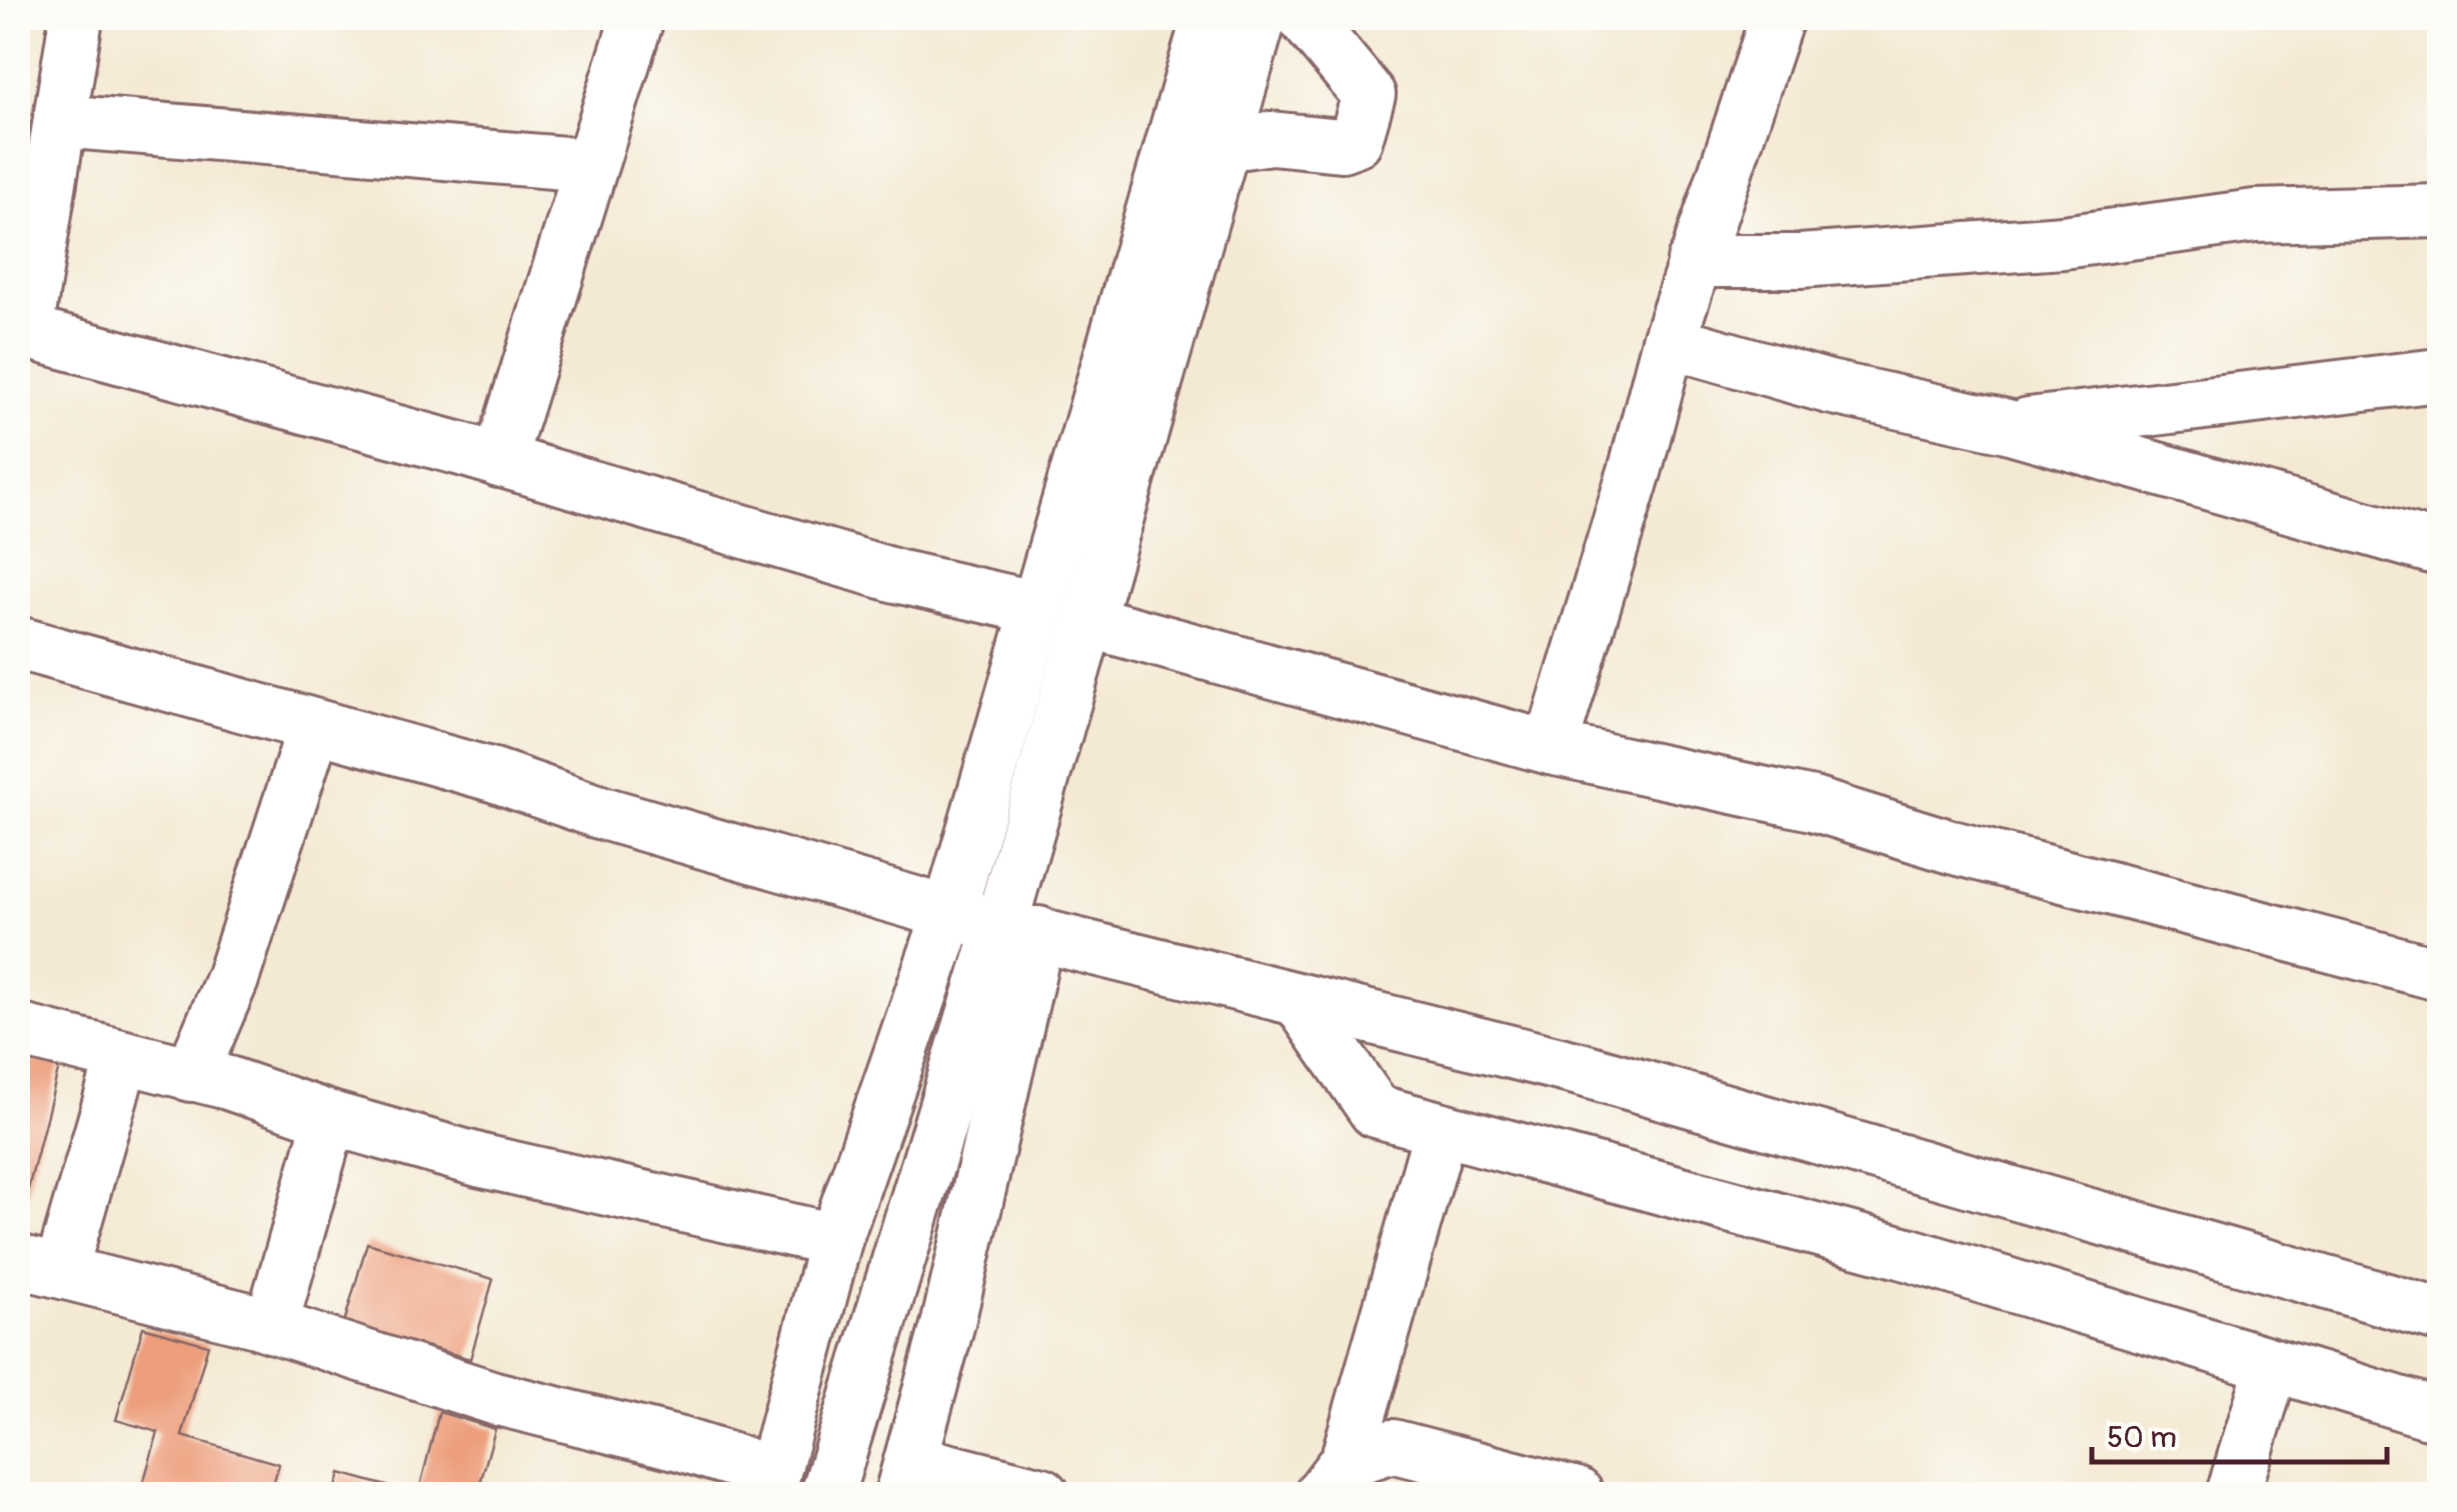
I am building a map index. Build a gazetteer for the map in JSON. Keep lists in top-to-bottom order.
{
  "scale_bar": "50 m"
}
